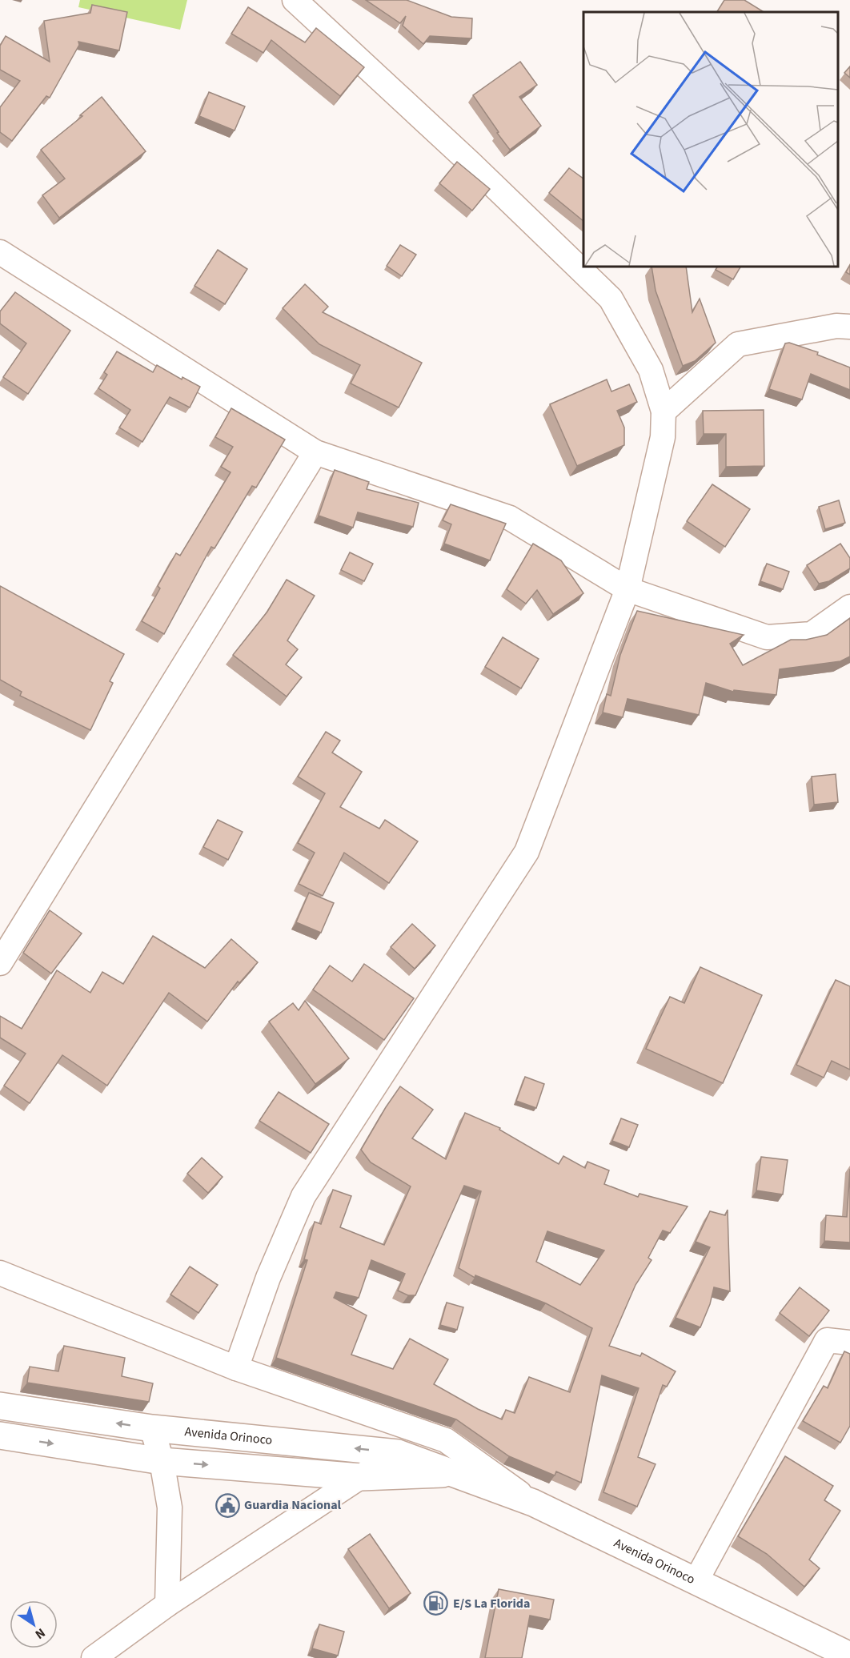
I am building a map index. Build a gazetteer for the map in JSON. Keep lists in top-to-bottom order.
{
  "streets": {
    "street": ["Avenida Orinoco"]
  },
  "places": {
    "public building": ["Guardia Nacional"],
    "fuel station": ["E/S La Florida"]
  },
  "north": "bottom right"
}
